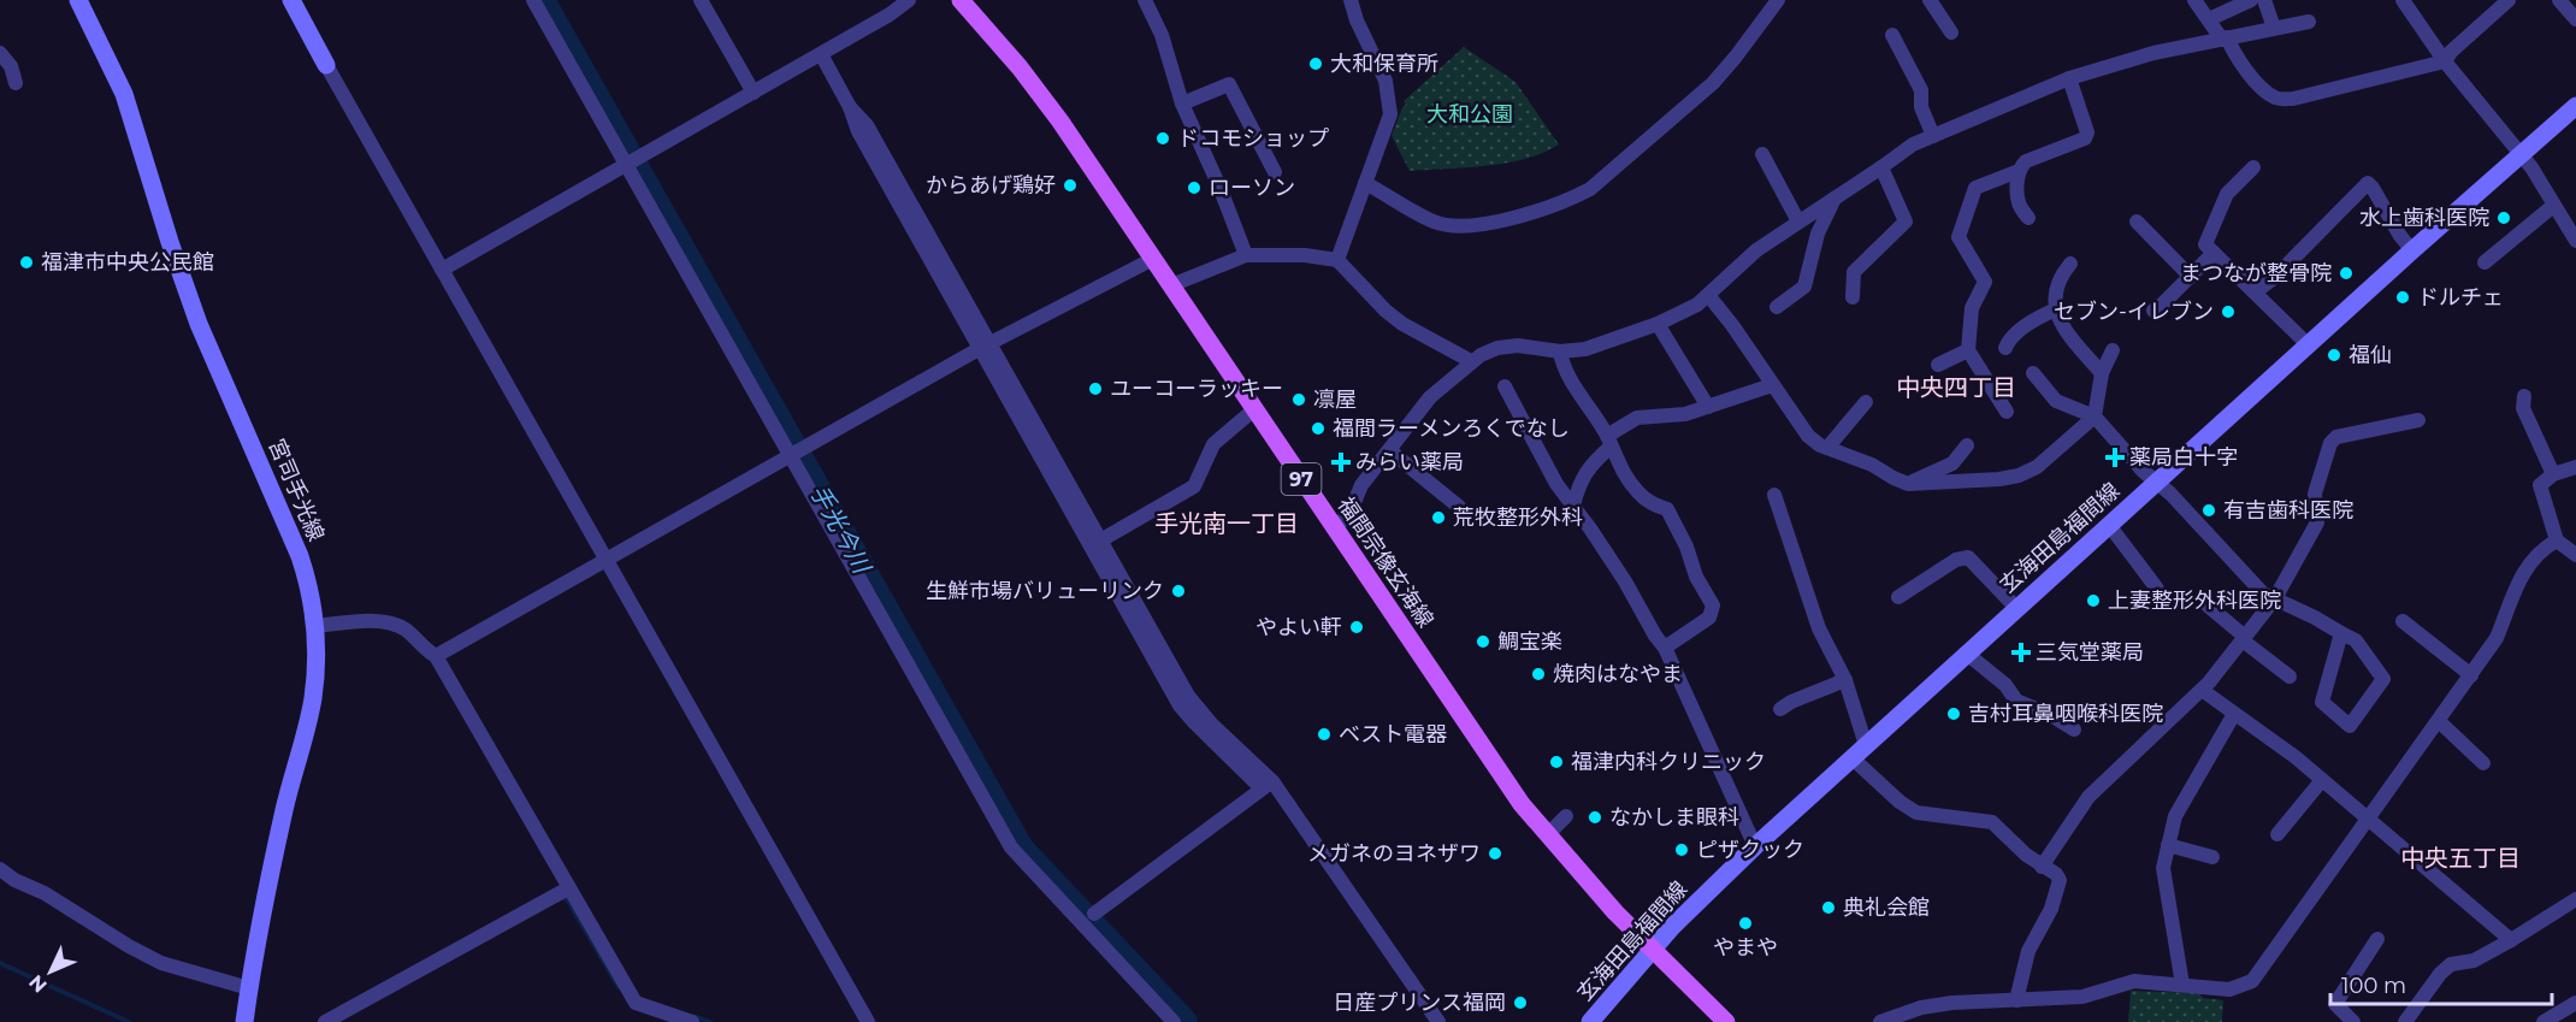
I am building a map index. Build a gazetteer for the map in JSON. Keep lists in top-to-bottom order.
{
  "streets": {
    "main road": [
      "97",
      "宮司手光線",
      "玄海田島福間線",
      "福間宗像玄海線"
    ]
  },
  "crossings": [
    ["玄海田島福間線", "福間宗像玄海線"]
  ],
  "districts": ["中央四丁目", "手光南一丁目", "中央五丁目"],
  "water": ["手光今川"],
  "parks": ["大和公園"],
  "places": {
    "other": [
      "大和保育所",
      "ドコモショップ",
      "からあげ鶏好",
      "ローソン",
      "水上歯科医院",
      "福津市中央公民館",
      "まつなが整骨院",
      "ドルチェ",
      "セブン-イレブン",
      "福仙",
      "ユーコーラッキー",
      "凛屋",
      "福間ラーメンろくでなし",
      "有吉歯科医院",
      "荒牧整形外科",
      "生鮮市場バリューリンク",
      "上妻整形外科医院",
      "やよい軒",
      "鯛宝楽",
      "焼肉はなやま",
      "吉村耳鼻咽喉科医院",
      "ベスト電器",
      "福津内科クリニック",
      "なかしま眼科",
      "ピザクック",
      "メガネのヨネザワ",
      "典礼会館",
      "やまや",
      "日産プリンス福岡"
    ],
    "health": ["薬局白十字", "みらい薬局", "三気堂薬局"]
  },
  "scale_bar": "100 m",
  "north": "bottom left"
}
